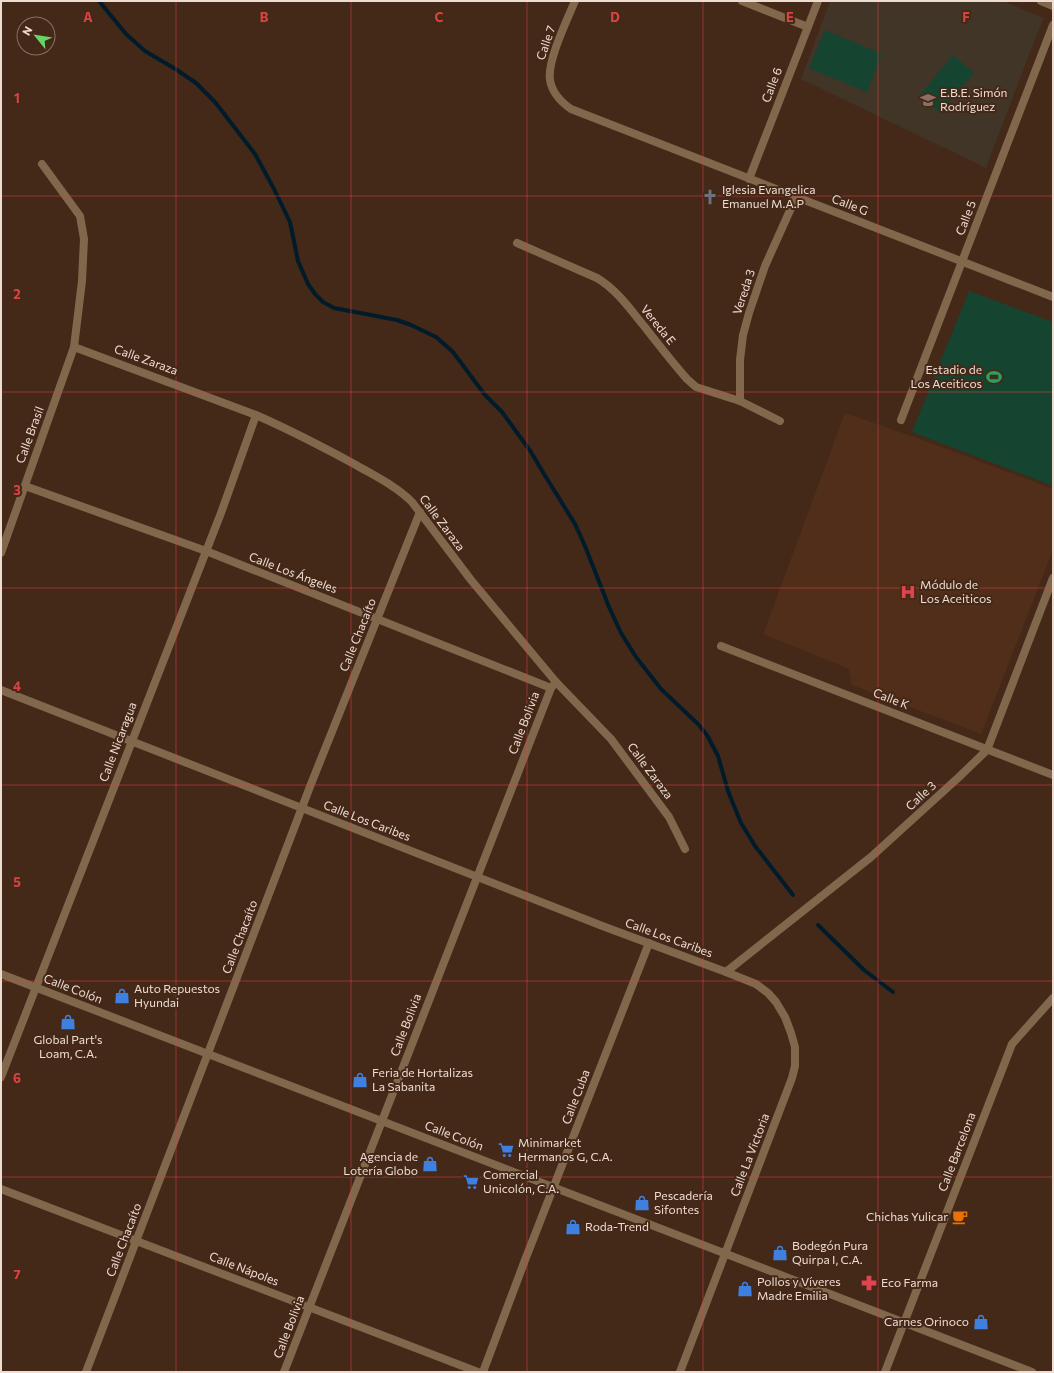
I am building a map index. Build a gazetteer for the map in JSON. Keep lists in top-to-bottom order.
{
  "streets": {
    "street": [
      "Calle 7",
      "Calle 6",
      "Calle G",
      "Calle 5",
      "Vereda 3",
      "Vereda E",
      "Calle Zaraza",
      "Calle Brasil",
      "Calle Los Ángeles",
      "Calle Chacaíto",
      "Calle K",
      "Calle Bolivia",
      "Calle Nicaragua",
      "Calle 3",
      "Calle Los Caribes",
      "Calle Colón",
      "Calle Cuba",
      "Calle Barcelona",
      "Calle La Victoria",
      "Calle Nápoles"
    ]
  },
  "crossings": [
    ["Calle 7", "Calle G"],
    ["Calle 6", "Calle G"],
    ["Calle G", "Calle 5"],
    ["Calle G", "Vereda 3"],
    ["Vereda 3", "Vereda E"],
    ["Calle Zaraza", "Calle Brasil"],
    ["Calle Zaraza", "Calle Los Ángeles"],
    ["Calle Zaraza", "Calle Chacaíto"],
    ["Calle Zaraza", "Calle Bolivia"],
    ["Calle Zaraza", "Calle Nicaragua"],
    ["Calle Brasil", "Calle Los Ángeles"],
    ["Calle Los Ángeles", "Calle Chacaíto"],
    ["Calle Los Ángeles", "Calle Bolivia"],
    ["Calle Los Ángeles", "Calle Nicaragua"],
    ["Calle Chacaíto", "Calle Los Caribes"],
    ["Calle Chacaíto", "Calle Colón"],
    ["Calle Chacaíto", "Calle Nápoles"],
    ["Calle K", "Calle 3"],
    ["Calle Bolivia", "Calle Los Caribes"],
    ["Calle Bolivia", "Calle Colón"],
    ["Calle Bolivia", "Calle Nápoles"],
    ["Calle Nicaragua", "Calle Los Caribes"],
    ["Calle Nicaragua", "Calle Colón"],
    ["Calle 3", "Calle Los Caribes"],
    ["Calle 3", "Calle La Victoria"],
    ["Calle Los Caribes", "Calle Cuba"],
    ["Calle Los Caribes", "Calle La Victoria"],
    ["Calle Colón", "Calle Cuba"],
    ["Calle Colón", "Calle Barcelona"],
    ["Calle Colón", "Calle La Victoria"]
  ],
  "places": {
    "school or university": ["E.B.E. Simón Rodríguez"],
    "church": ["Iglesia Evangelica Emanuel M.A.P"],
    "sports": ["Estadio de Los Aceiticos"],
    "hospital": ["Módulo de Los Aceiticos"],
    "shop": [
      "Auto Repuestos Hyundai",
      "Global Part's Loam, C.A.",
      "Feria de Hortalizas La Sabanita",
      "Agencia de Lotería Globo",
      "Pescadería Sifontes",
      "Roda-Trend",
      "Bodegón Pura Quirpa I, C.A.",
      "Pollos y Víveres Madre Emilia",
      "Carnes Orinoco"
    ],
    "supermarket": ["Minimarket Hermanos G, C.A.", "Comercial Unicolón, C.A."],
    "cafe": ["Chichas Yulicar"],
    "pharmacy": ["Eco Farma"]
  },
  "north": "top left",
  "grid": {
    "columns": [
      "A",
      "B",
      "C",
      "D",
      "E",
      "F"
    ],
    "rows": [
      "1",
      "2",
      "3",
      "4",
      "5",
      "6",
      "7"
    ]
  }
}
